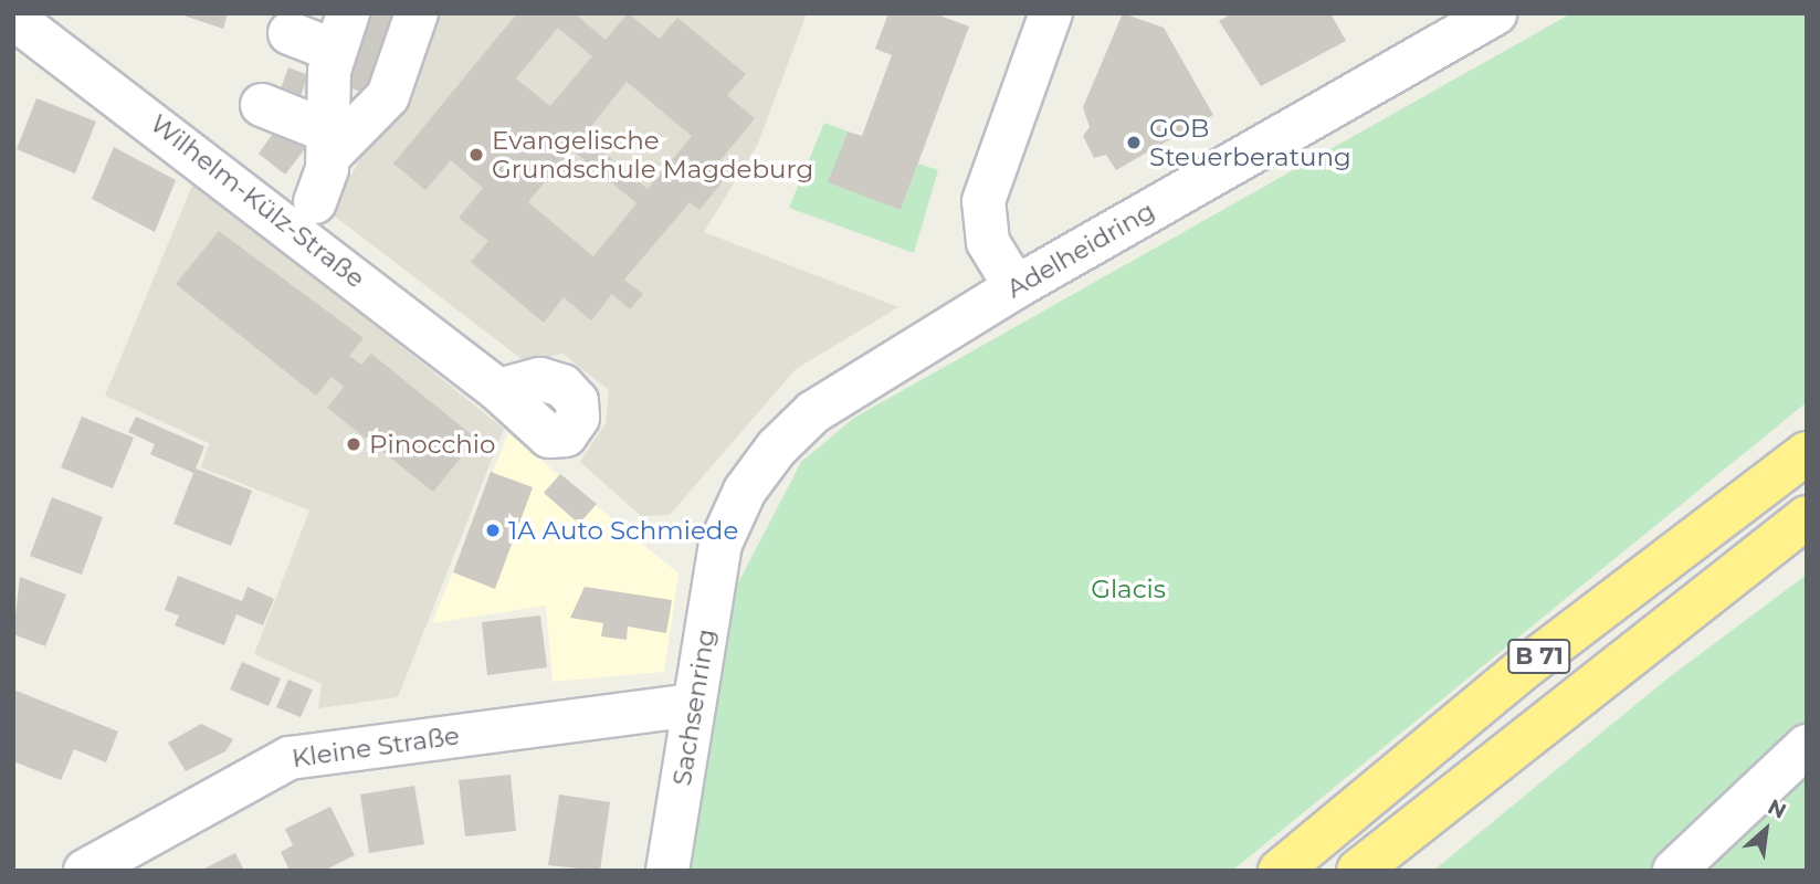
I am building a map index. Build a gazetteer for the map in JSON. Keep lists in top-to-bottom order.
{
  "streets": {
    "highway": ["B 71"],
    "street": [
      "Wilhelm-Külz-Straße",
      "Adelheidring",
      "Sachsenring",
      "Kleine Straße"
    ]
  },
  "crossings": [
    ["Adelheidring", "Sachsenring"],
    ["Sachsenring", "Kleine Straße"]
  ],
  "parks": ["Glacis"],
  "places": [
    "GOB Steuerberatung",
    "Evangelische Grundschule Magdeburg",
    "Pinocchio",
    "1A Auto Schmiede"
  ],
  "north": "top right"
}
